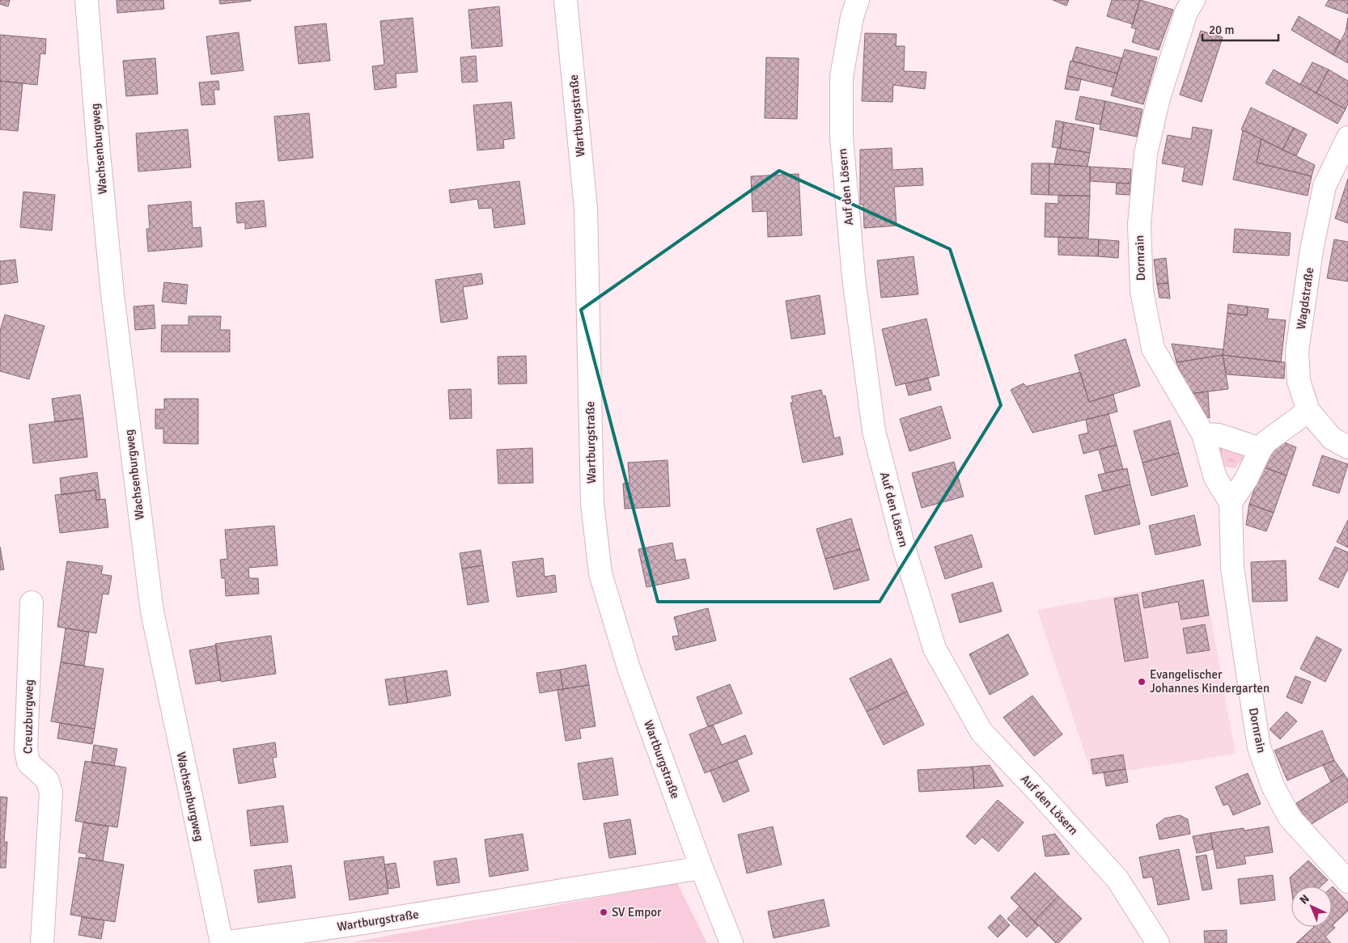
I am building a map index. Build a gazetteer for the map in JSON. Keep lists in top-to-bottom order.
{
  "streets": {
    "street": [
      "Wartburgstraße",
      "Wachsenburgweg",
      "Auf den Lösern",
      "Dornrain",
      "Wagdstraße",
      "Creuzburgweg"
    ]
  },
  "crossings": [
    ["Wartburgstraße", "Wachsenburgweg"]
  ],
  "places": ["Evangelischer Johannes Kindergarten", "SV Empor"],
  "scale_bar": "20 m",
  "north": "top left"
}
